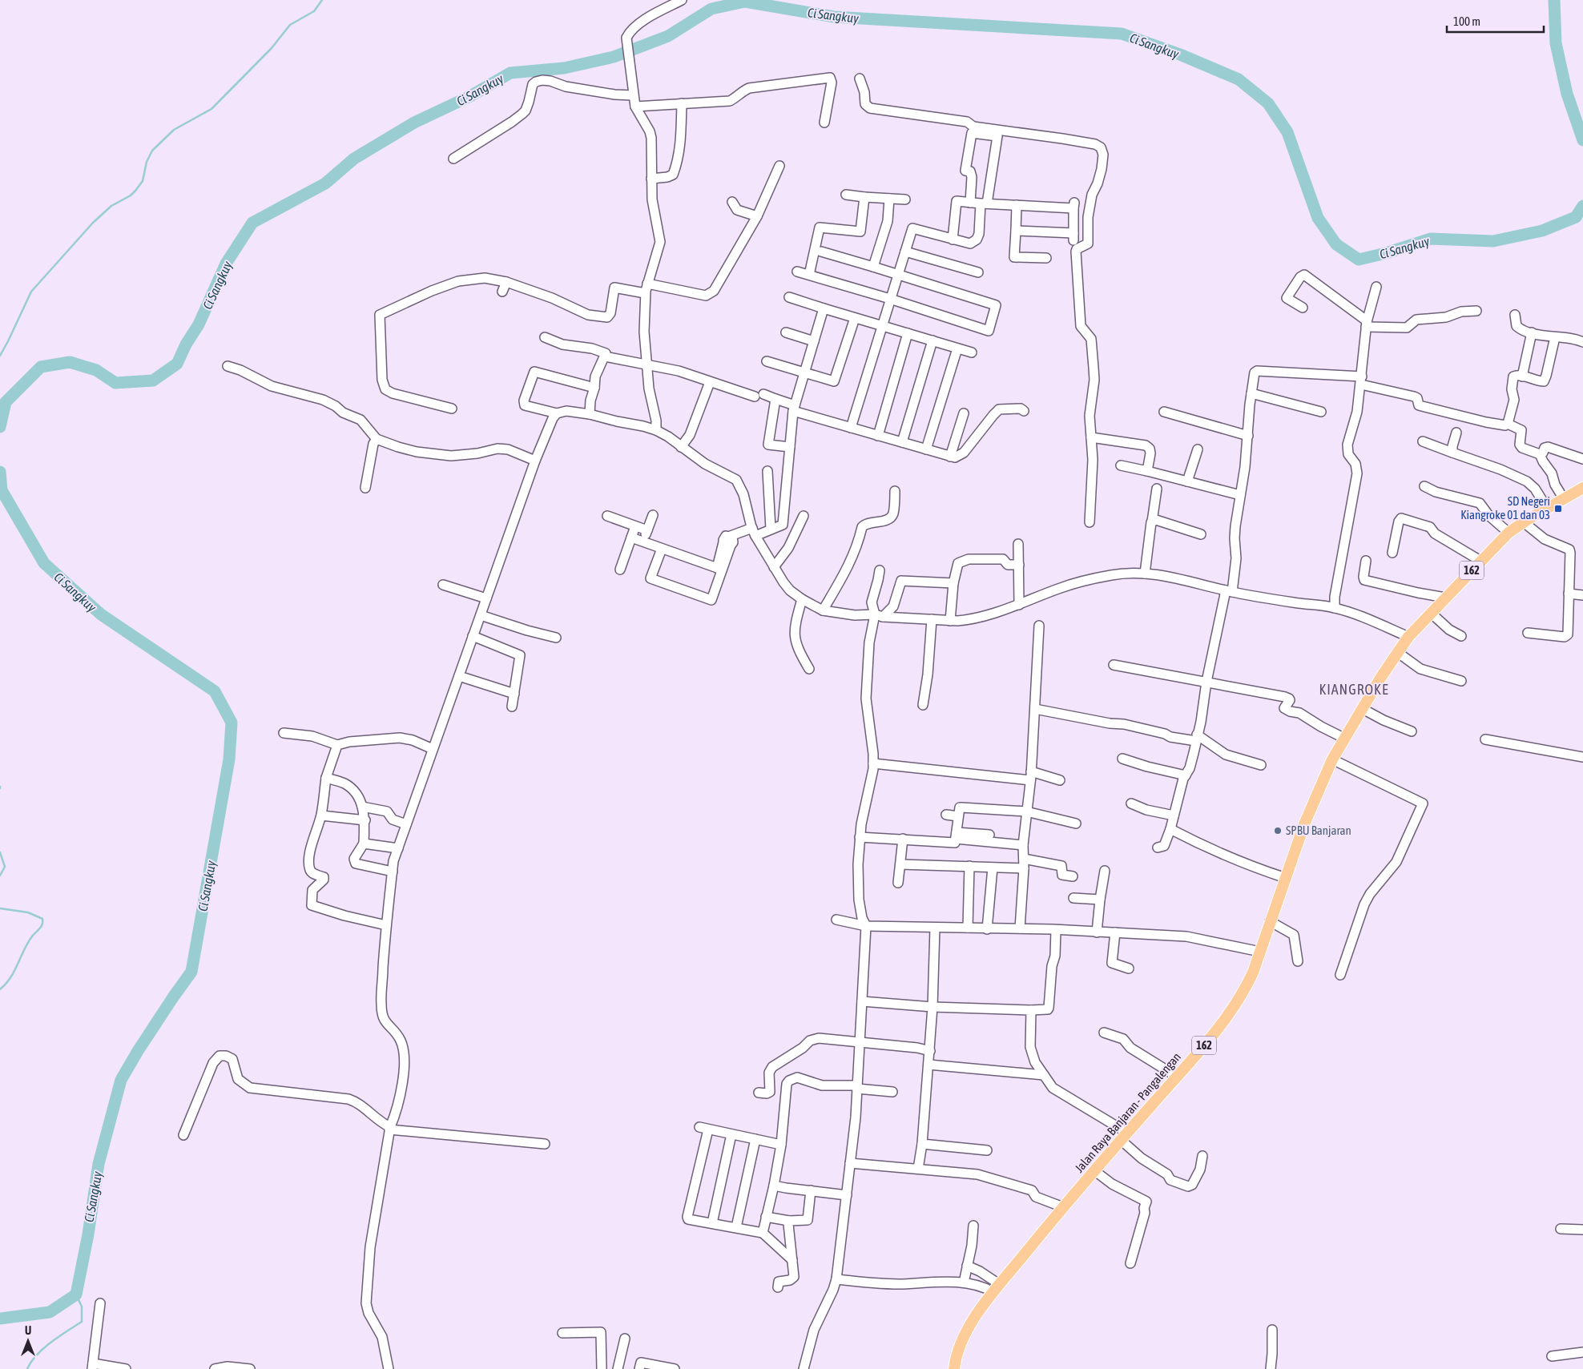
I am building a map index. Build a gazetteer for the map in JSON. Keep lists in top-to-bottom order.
{
  "streets": {
    "main road": ["162", "Jalan Raya Banjaran - Pangalengan"]
  },
  "districts": ["KIANGROKE"],
  "water": ["Ci Sangkuy"],
  "places": {
    "transit": ["SD Negeri Kiangroke 01 dan 03"],
    "other": ["SPBU Banjaran"]
  },
  "scale_bar": "100 m",
  "north": "top"
}
